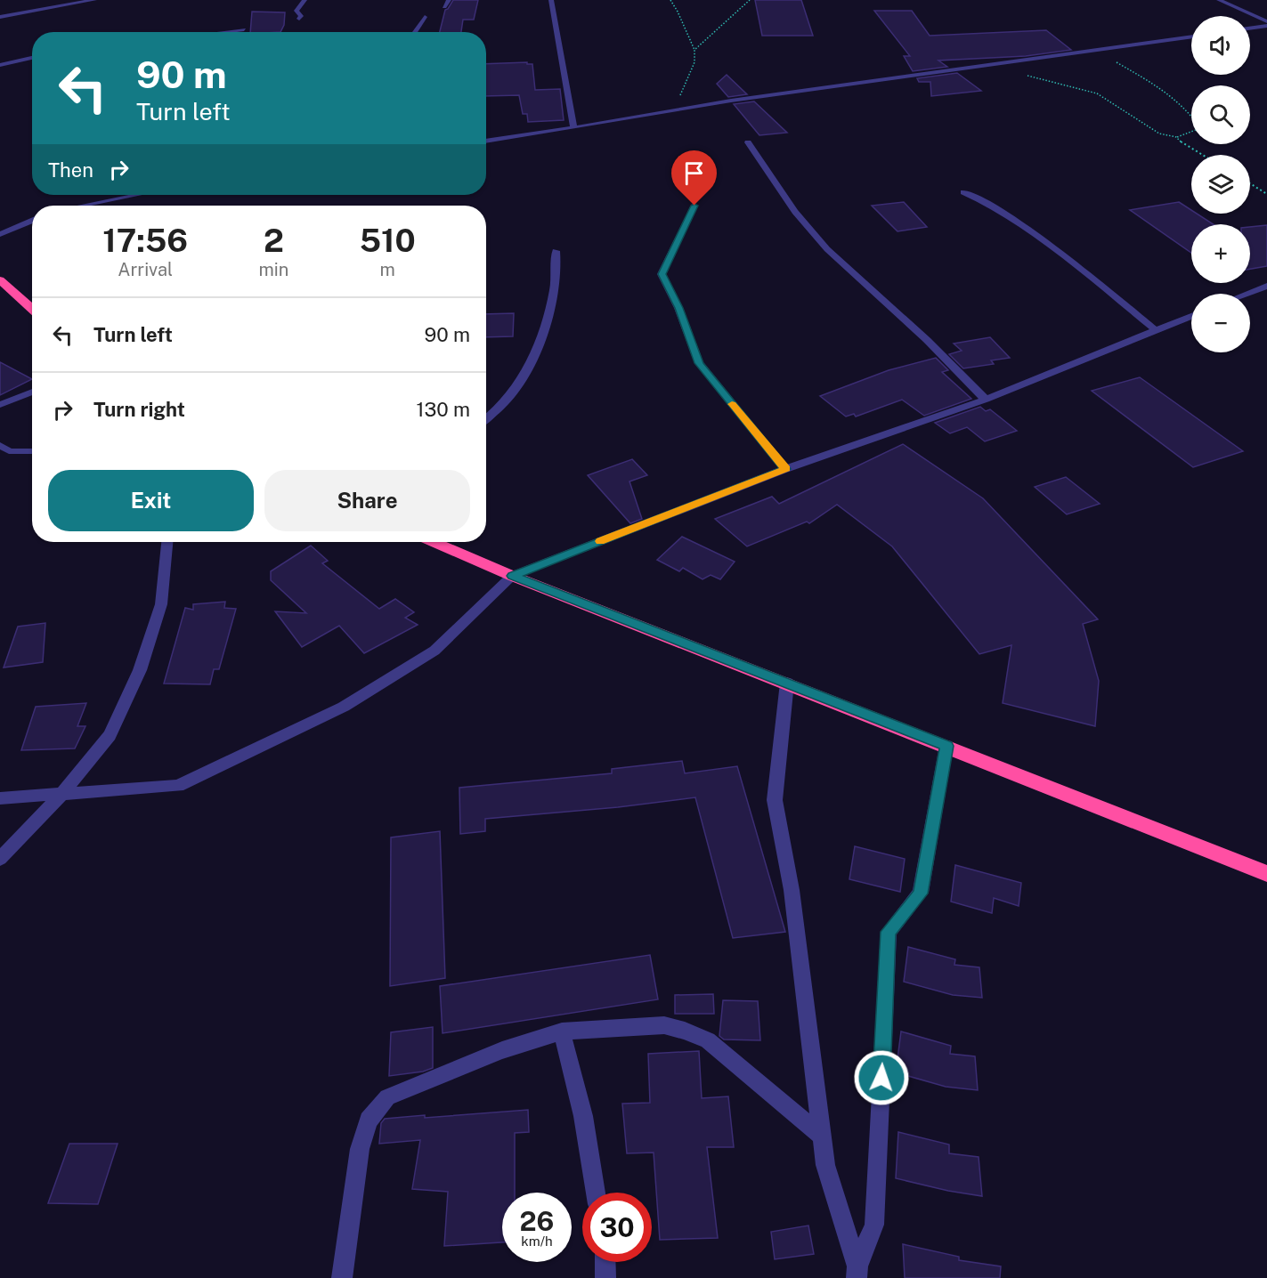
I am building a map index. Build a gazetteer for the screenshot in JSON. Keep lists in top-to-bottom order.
{
  "page": {
    "map_buttons": ["+", "−"],
    "turn": ["90 m", "Turn left"],
    "then": "Then",
    "eta": [
      "17:56",
      "Arrival",
      "2",
      "min",
      "510",
      "m"
    ],
    "list": [
      {
        "name": "Turn left",
        "value": "90 m"
      },
      {
        "name": "Turn right",
        "value": "130 m"
      }
    ],
    "buttons": ["Exit", "Share"],
    "speed": "26 km/h",
    "limit": "30"
  }
}
